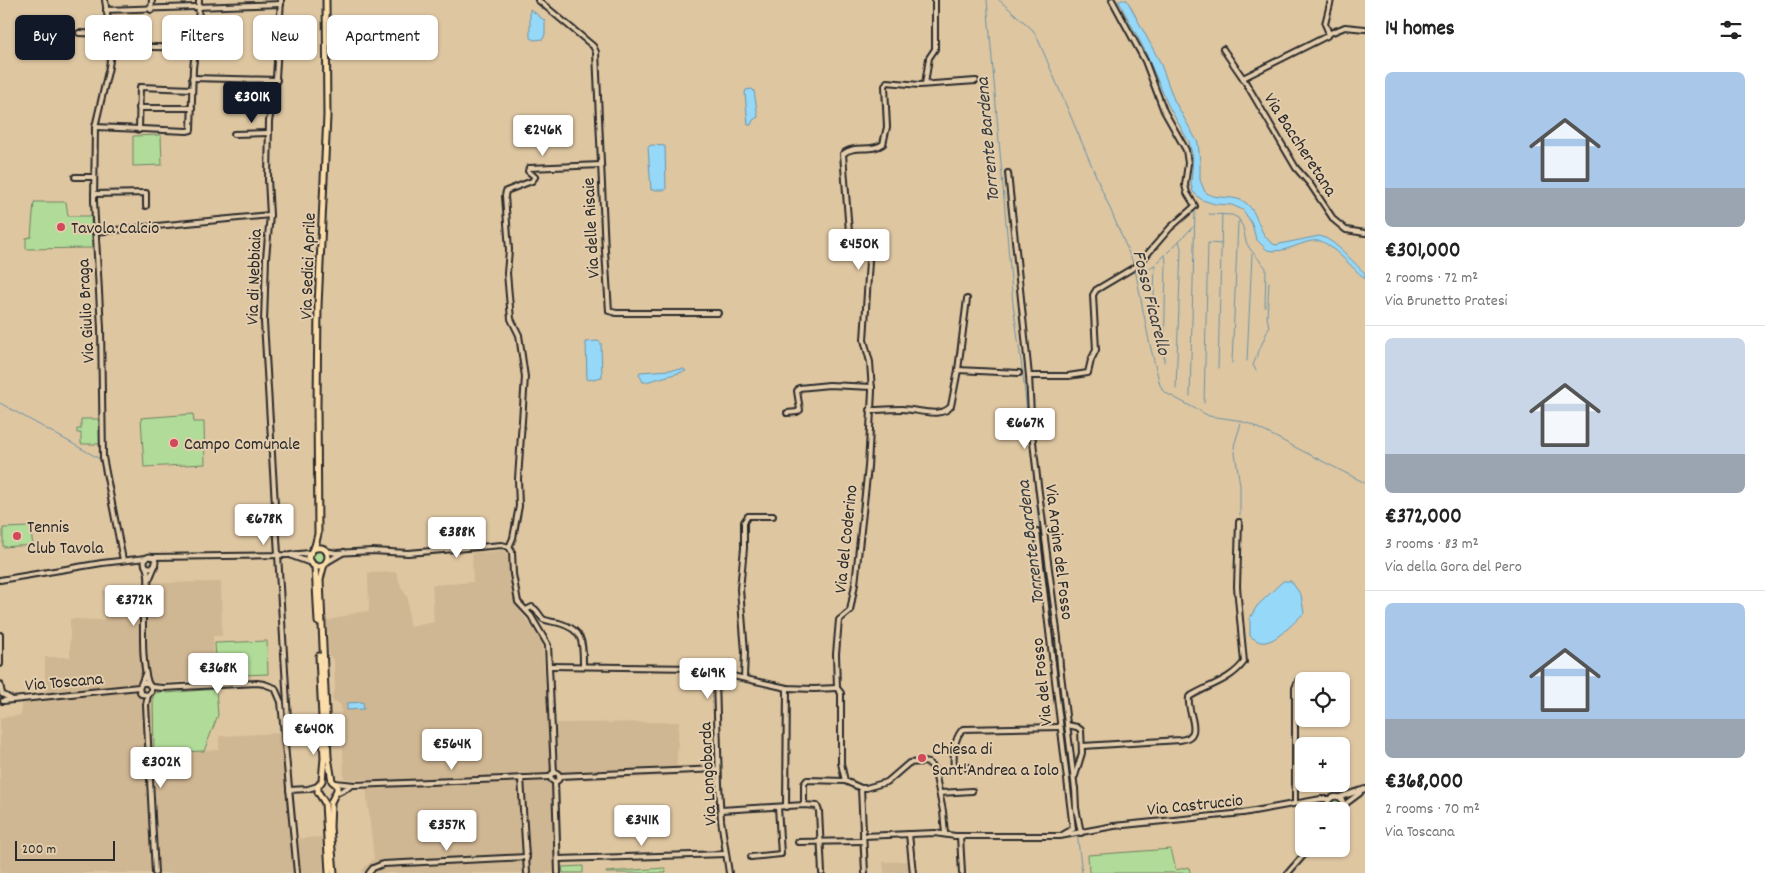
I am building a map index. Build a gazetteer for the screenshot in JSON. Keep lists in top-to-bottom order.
{
  "streets": {
    "main road": ["Via Sedici Aprile"],
    "street": [
      "Via Baccheretana",
      "Via delle Risaie",
      "Via di Nebbiaia",
      "Via Giulio Braga",
      "Via del Coderino",
      "Via Argine del Fosso",
      "Via Toscana",
      "Via del Fosso",
      "Via Longobarda",
      "Via Castruccio"
    ]
  },
  "crossings": [
    ["Via del Fosso", "Via Castruccio"]
  ],
  "water": ["Torrente Bardena", "Fosso Ficarello"],
  "places": [
    "Tavola Calcio",
    "Campo Comunale",
    "Tennis Club Tavola",
    "Chiesa di Sant'Andrea a Iolo"
  ],
  "scale_bar": "200 m",
  "page": {
    "heading": "14 homes",
    "chip": [
      "Buy",
      "Rent",
      "Filters",
      "New",
      "Apartment"
    ],
    "list": [
      {
        "name": "€301,000",
        "note": "2 rooms · 72 m² · Via Brunetto Pratesi"
      },
      {
        "name": "€372,000",
        "note": "3 rooms · 83 m² · Via della Gora del Pero"
      },
      {
        "name": "€368,000",
        "note": "2 rooms · 70 m² · Via Toscana"
      }
    ],
    "price": [
      "€301K",
      "€246K",
      "€450K",
      "€667K",
      "€678K",
      "€388K",
      "€372K",
      "€368K",
      "€619K",
      "€640K",
      "€564K",
      "€302K",
      "€341K",
      "€357K"
    ],
    "map_buttons": ["+", "−"],
    "scale": "200 m"
  }
}
